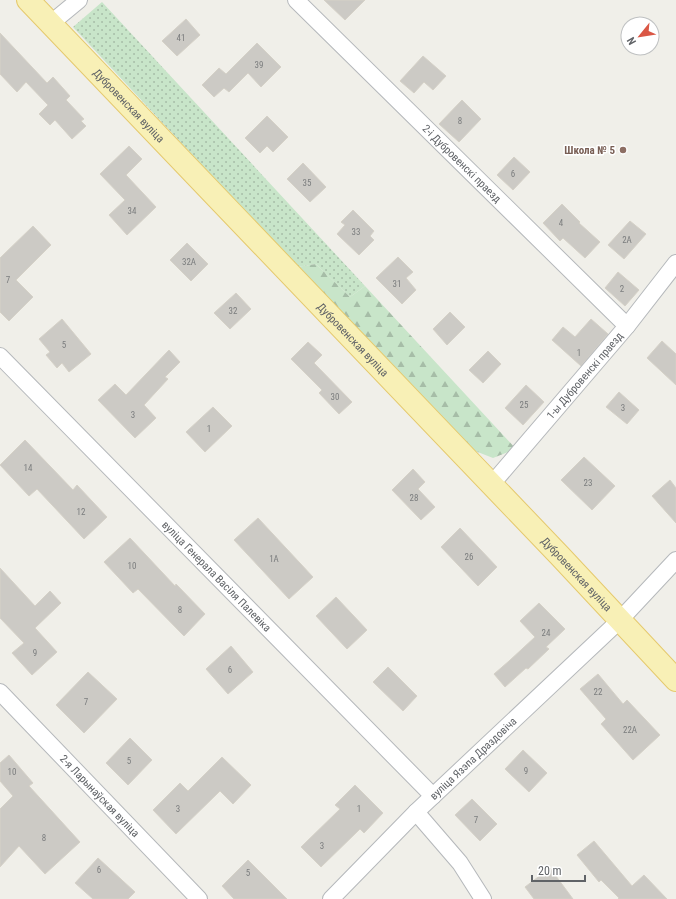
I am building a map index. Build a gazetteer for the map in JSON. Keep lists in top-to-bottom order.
{
  "streets": {
    "main road": ["Дубровенская вуліца"],
    "street": [
      "2-і Дубровенскі праезд",
      "1-ы Дубровенскі праезд",
      "вуліца Генерала Васіля Палевіка",
      "вуліца Язэпа Драздовіча",
      "2-я Ларынаўская вуліца"
    ]
  },
  "crossings": [
    ["Дубровенская вуліца", "1-ы Дубровенскі праезд"],
    ["Дубровенская вуліца", "вуліца Язэпа Драздовіча"],
    ["2-і Дубровенскі праезд", "1-ы Дубровенскі праезд"],
    ["вуліца Генерала Васіля Палевіка", "вуліца Язэпа Драздовіча"]
  ],
  "places": ["Школа № 5"],
  "house_numbers": [
    "41",
    "39",
    "8",
    "6",
    "35",
    "34",
    "4",
    "33",
    "2А",
    "32А",
    "7",
    "31",
    "2",
    "32",
    "5",
    "1",
    "30",
    "25",
    "3",
    "3",
    "1",
    "14",
    "23",
    "28",
    "12",
    "26",
    "1А",
    "10",
    "8",
    "24",
    "9",
    "6",
    "22",
    "7",
    "22А",
    "5",
    "9",
    "10",
    "3",
    "1",
    "7",
    "8",
    "3",
    "6",
    "5"
  ],
  "scale_bar": "20 m",
  "north": "bottom left"
}
